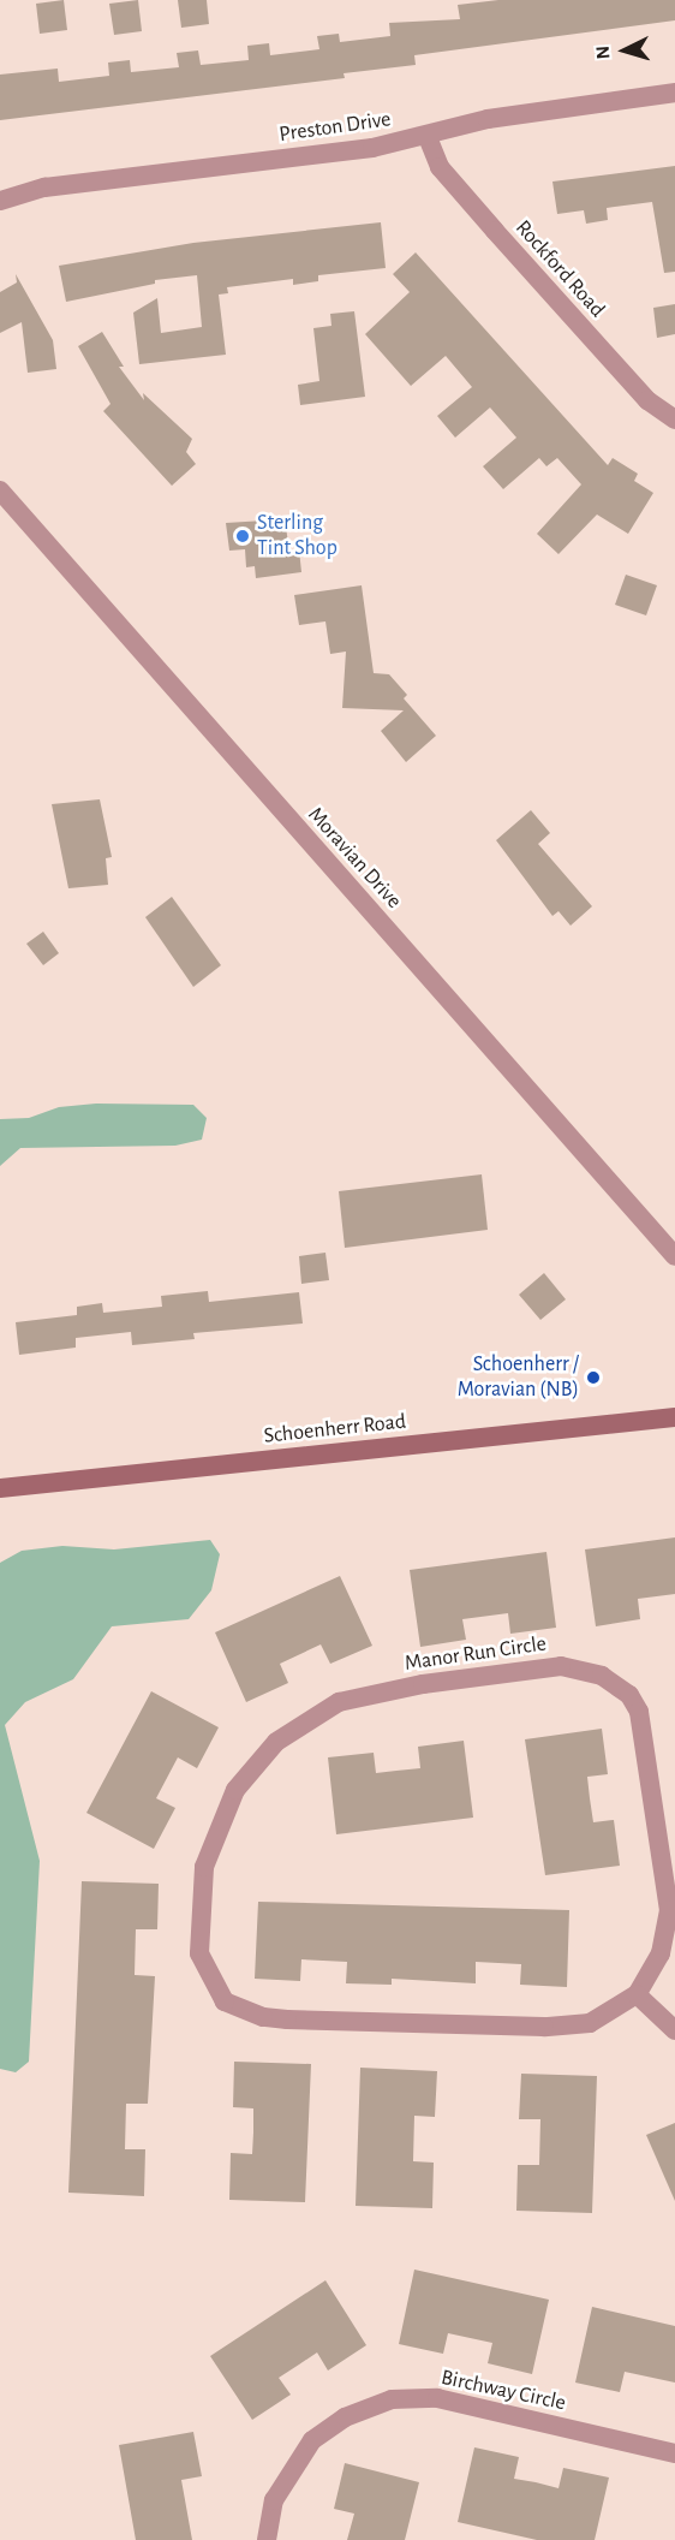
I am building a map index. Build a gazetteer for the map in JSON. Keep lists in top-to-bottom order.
{
  "streets": {
    "main road": ["Schoenherr Road"],
    "street": [
      "Preston Drive",
      "Rockford Road",
      "Moravian Drive",
      "Manor Run Circle",
      "Birchway Circle"
    ]
  },
  "crossings": [
    ["Preston Drive", "Rockford Road"]
  ],
  "places": ["Sterling Tint Shop", "Schoenherr / Moravian (NB)"],
  "north": "left"
}
